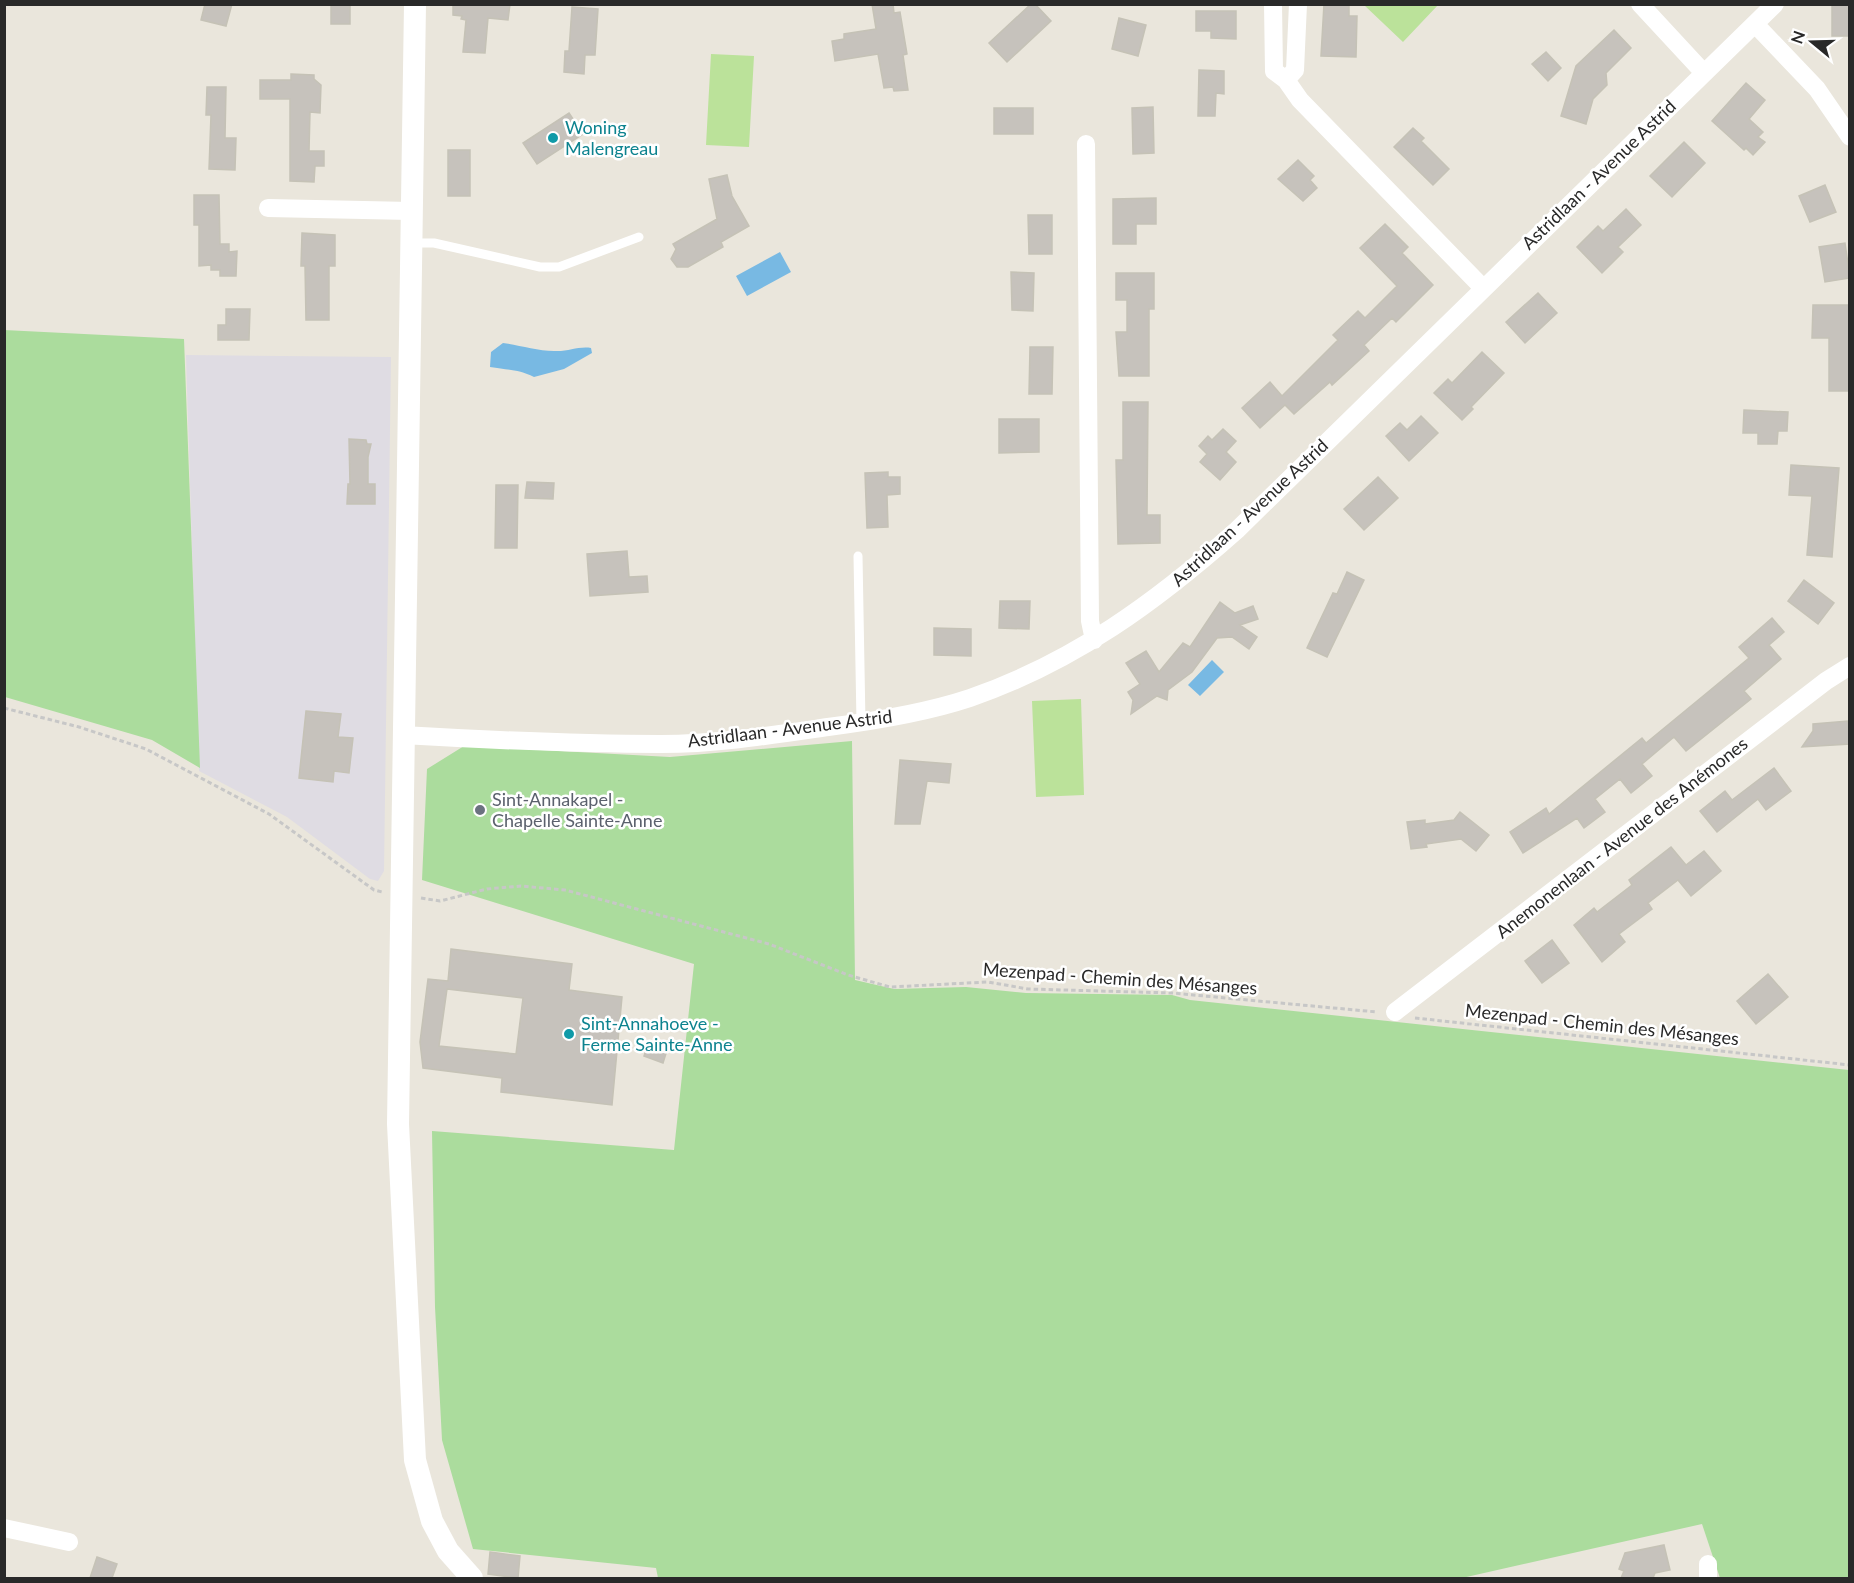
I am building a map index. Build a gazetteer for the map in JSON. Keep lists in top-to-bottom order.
{
  "streets": {
    "street": ["Astridlaan - Avenue Astrid", "Anemonenlaan - Avenue des Anémones"],
    "path": ["Mezenpad - Chemin des Mésanges"]
  },
  "crossings": [
    ["Anemonenlaan - Avenue des Anémones", "Mezenpad - Chemin des Mésanges"]
  ],
  "places": ["Woning Malengreau", "Sint-Annakapel - Chapelle Sainte-Anne", "Sint-Annahoeve - Ferme Sainte-Anne"],
  "north": "left"
}
